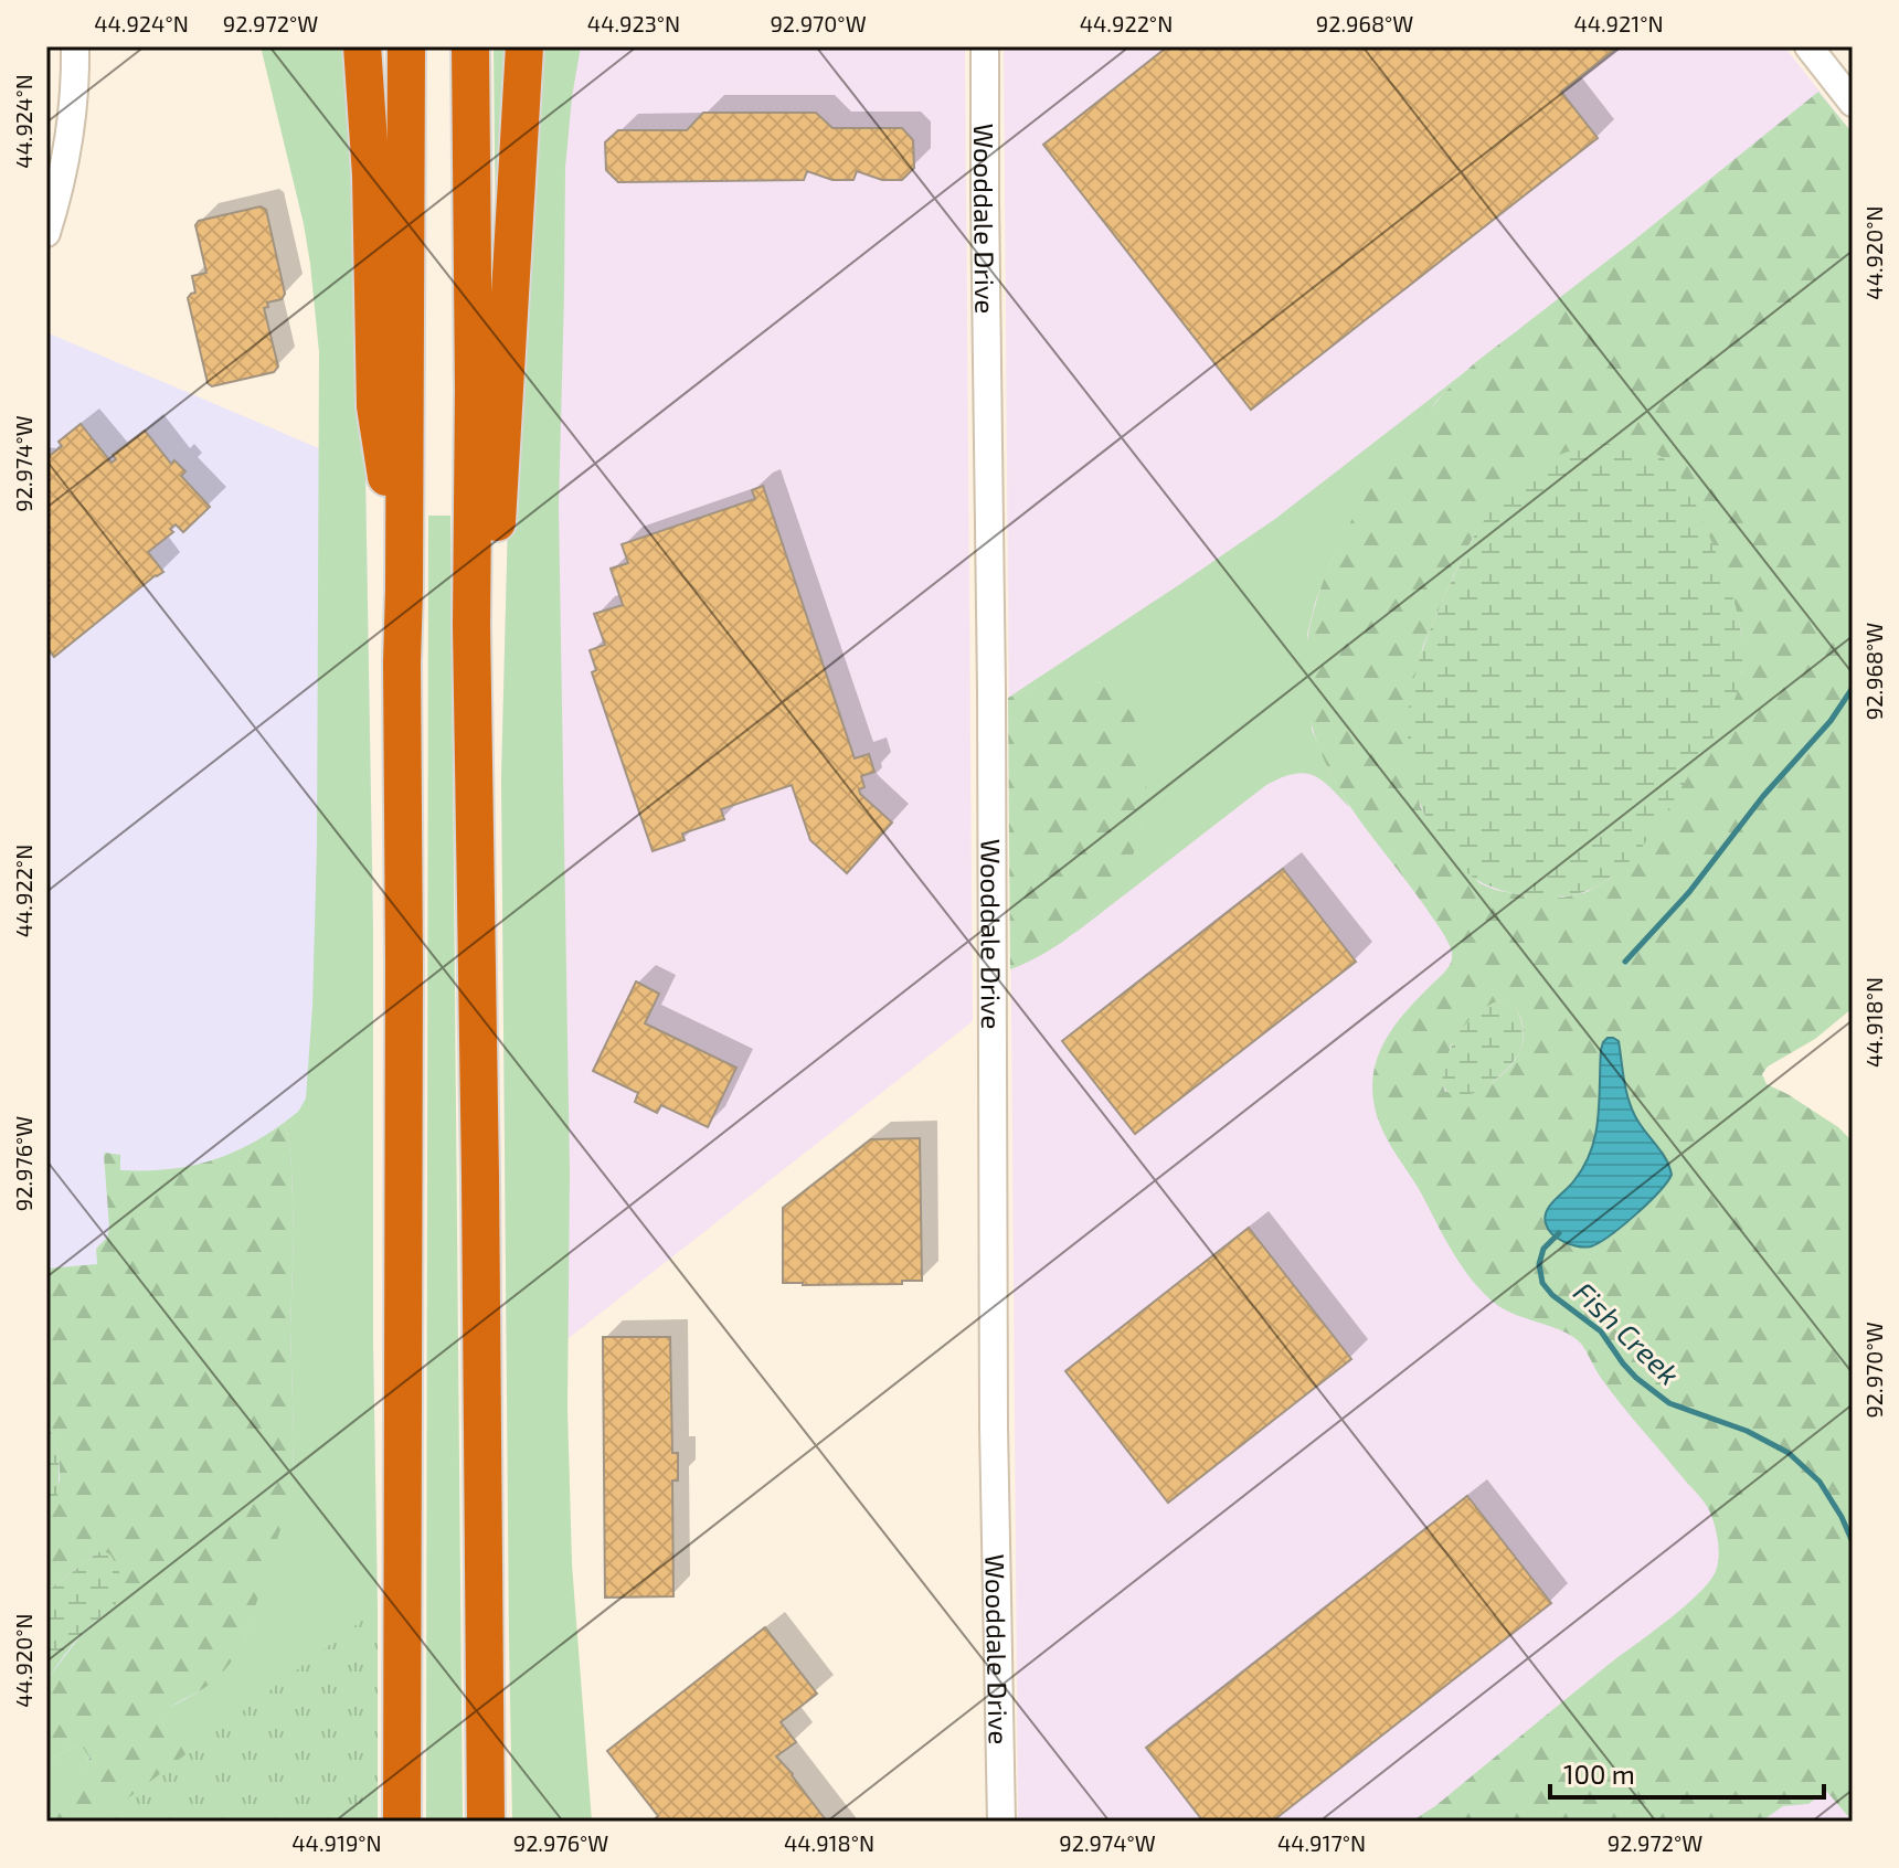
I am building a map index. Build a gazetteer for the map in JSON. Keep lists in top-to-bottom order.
{
  "streets": {
    "street": ["Wooddale Drive"]
  },
  "water": ["Fish Creek"],
  "scale_bar": "100 m",
  "coordinates": [
    "44.924°N",
    "92.972°W",
    "44.923°N",
    "92.970°W",
    "44.922°N",
    "92.968°W",
    "44.921°N",
    "44.920°N",
    "92.974°W",
    "44.918°N",
    "92.976°W",
    "44.919°N",
    "44.917°N"
  ]
}
